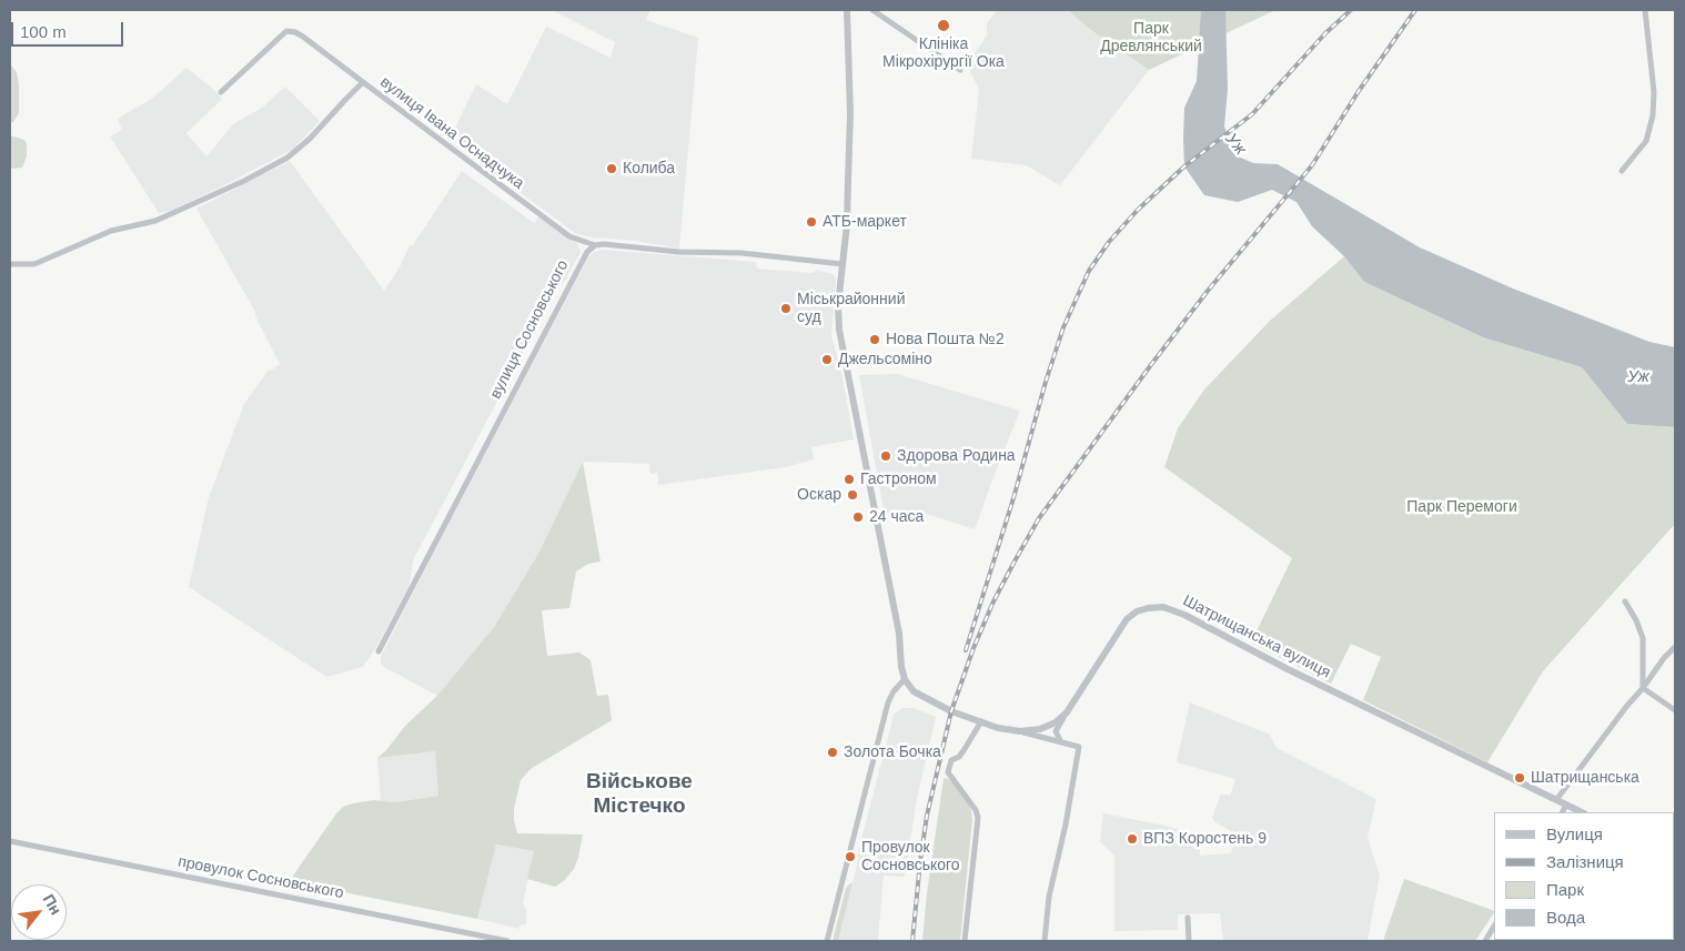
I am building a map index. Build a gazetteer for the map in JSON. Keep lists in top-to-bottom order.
{
  "streets": {
    "street": [
      "вулиця Івана Оснадчука",
      "вулиця Сосновського",
      "Шатрищанська вулиця",
      "провулок Сосновського"
    ]
  },
  "crossings": [
    ["вулиця Івана Оснадчука", "вулиця Сосновського"]
  ],
  "districts": ["Військове Містечко"],
  "water": ["Уж"],
  "parks": ["Парк Древлянський", "Парк Перемоги"],
  "places": [
    "Клініка Мікрохірургії Ока",
    "Колиба",
    "АТБ-маркет",
    "Міськрайонний суд",
    "Нова Пошта №2",
    "Джельсоміно",
    "Здорова Родина",
    "Гастроном",
    "Оскар",
    "24 часа",
    "Золота Бочка",
    "Шатрищанська",
    "ВПЗ Коростень 9",
    "Провулок Сосновського"
  ],
  "legend": [
    "Вулиця",
    "Залізниця",
    "Парк",
    "Вода"
  ],
  "scale_bar": "100 m",
  "north": "top right"
}
